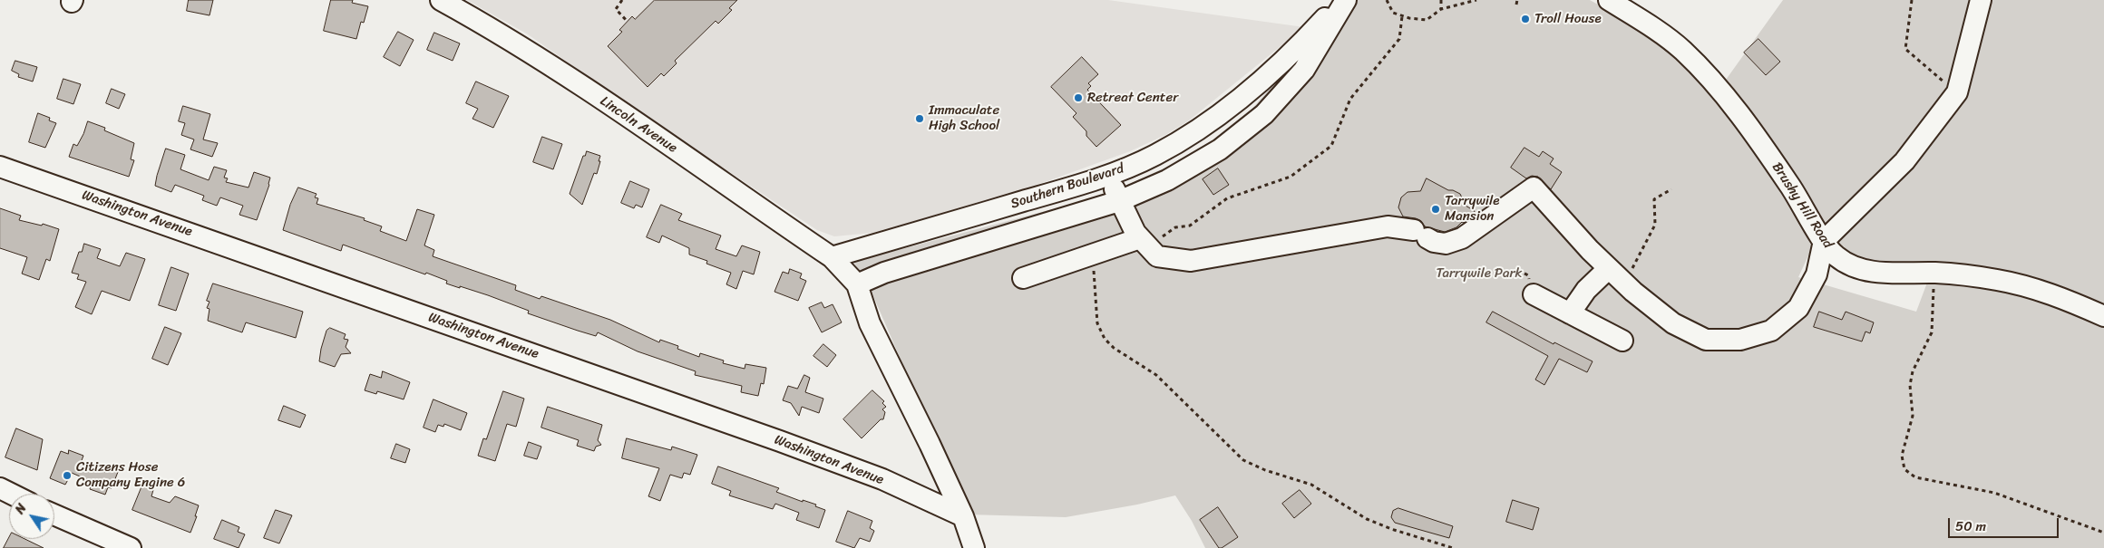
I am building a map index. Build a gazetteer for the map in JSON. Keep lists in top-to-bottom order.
{
  "streets": {
    "street": [
      "Lincoln Avenue",
      "Southern Boulevard",
      "Brushy Hill Road",
      "Washington Avenue"
    ]
  },
  "crossings": [
    ["Lincoln Avenue", "Southern Boulevard"]
  ],
  "parks": ["Tarrywile Park"],
  "places": [
    "Troll House",
    "Retreat Center",
    "Immaculate High School",
    "Tarrywile Mansion",
    "Citizens Hose Company Engine 6"
  ],
  "scale_bar": "50 m",
  "north": "top left"
}
